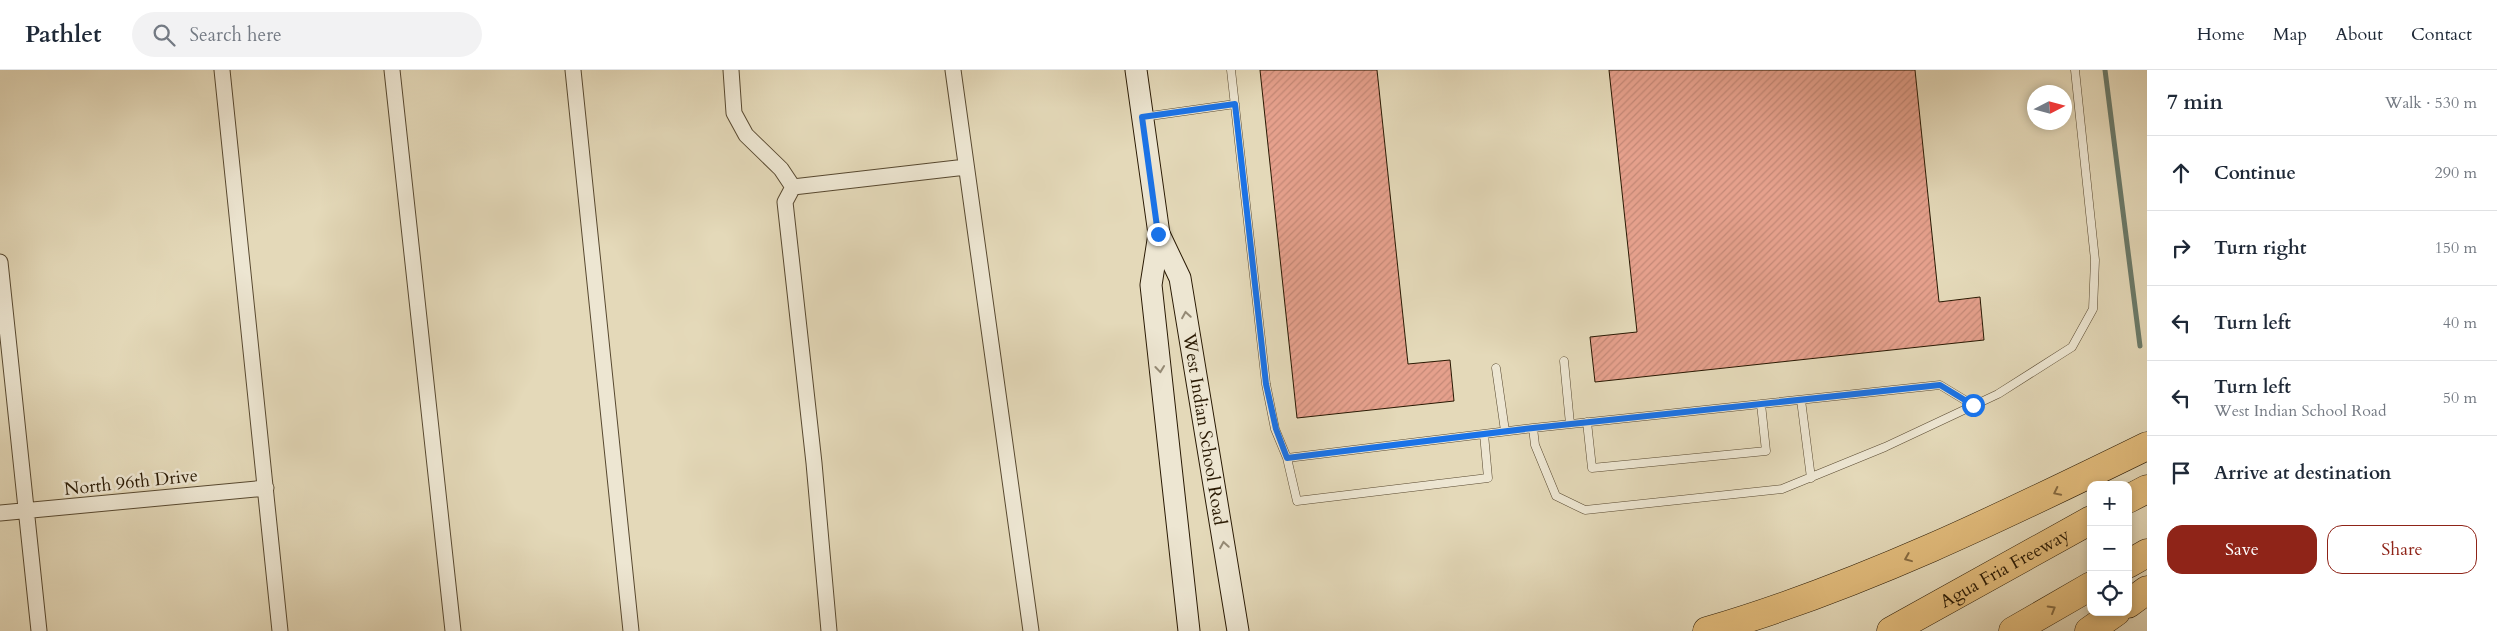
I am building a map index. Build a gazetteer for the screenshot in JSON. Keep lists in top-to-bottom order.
{
  "streets": {
    "highway": ["Agua Fria Freeway"],
    "main road": ["West Indian School Road"],
    "street": ["North 96th Drive"]
  },
  "north": "right",
  "page": {
    "header": "Pathlet",
    "search": "Search here",
    "nav": [
      "Home",
      "Map",
      "About",
      "Contact"
    ],
    "heading": ["7 min", "Walk · 530 m"],
    "list": [
      ["Continue", "290 m"],
      ["Turn right", "150 m"],
      ["Turn left", "40 m"],
      ["Turn left", "West Indian School Road", "50 m"],
      "Arrive at destination"
    ],
    "map_buttons": ["+", "−"],
    "buttons": ["Save", "Share"]
  }
}
